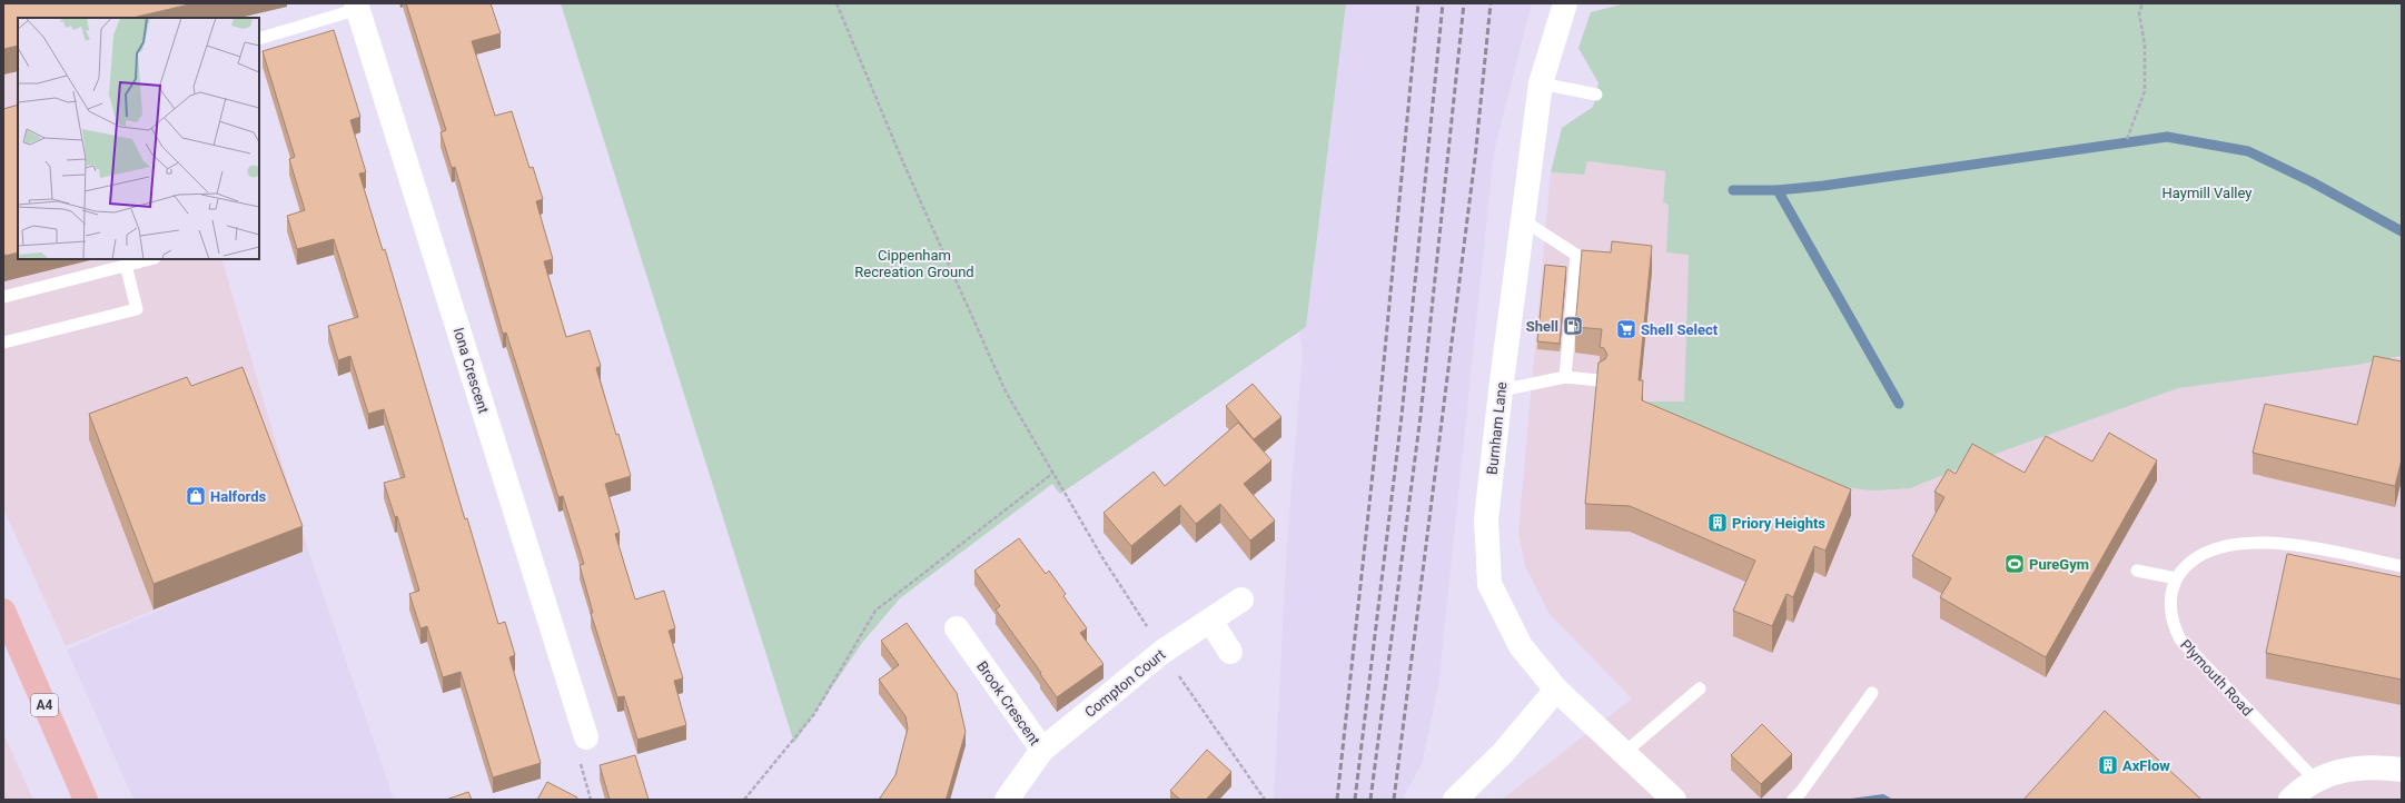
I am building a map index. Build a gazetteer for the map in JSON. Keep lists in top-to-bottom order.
{
  "streets": {
    "main road": ["A4"],
    "street": [
      "Iona Crescent",
      "Burnham Lane",
      "Compton Court",
      "Brook Crescent"
    ],
    "lane": ["Plymouth Road"]
  },
  "crossings": [
    ["Compton Court", "Brook Crescent"]
  ],
  "parks": ["Haymill Valley", "Cippenham Recreation Ground"],
  "places": {
    "fuel station": ["Shell"],
    "supermarket": ["Shell Select"],
    "shop": ["Halfords"],
    "building": ["Priory Heights", "AxFlow"],
    "sports": ["PureGym"]
  }
}
